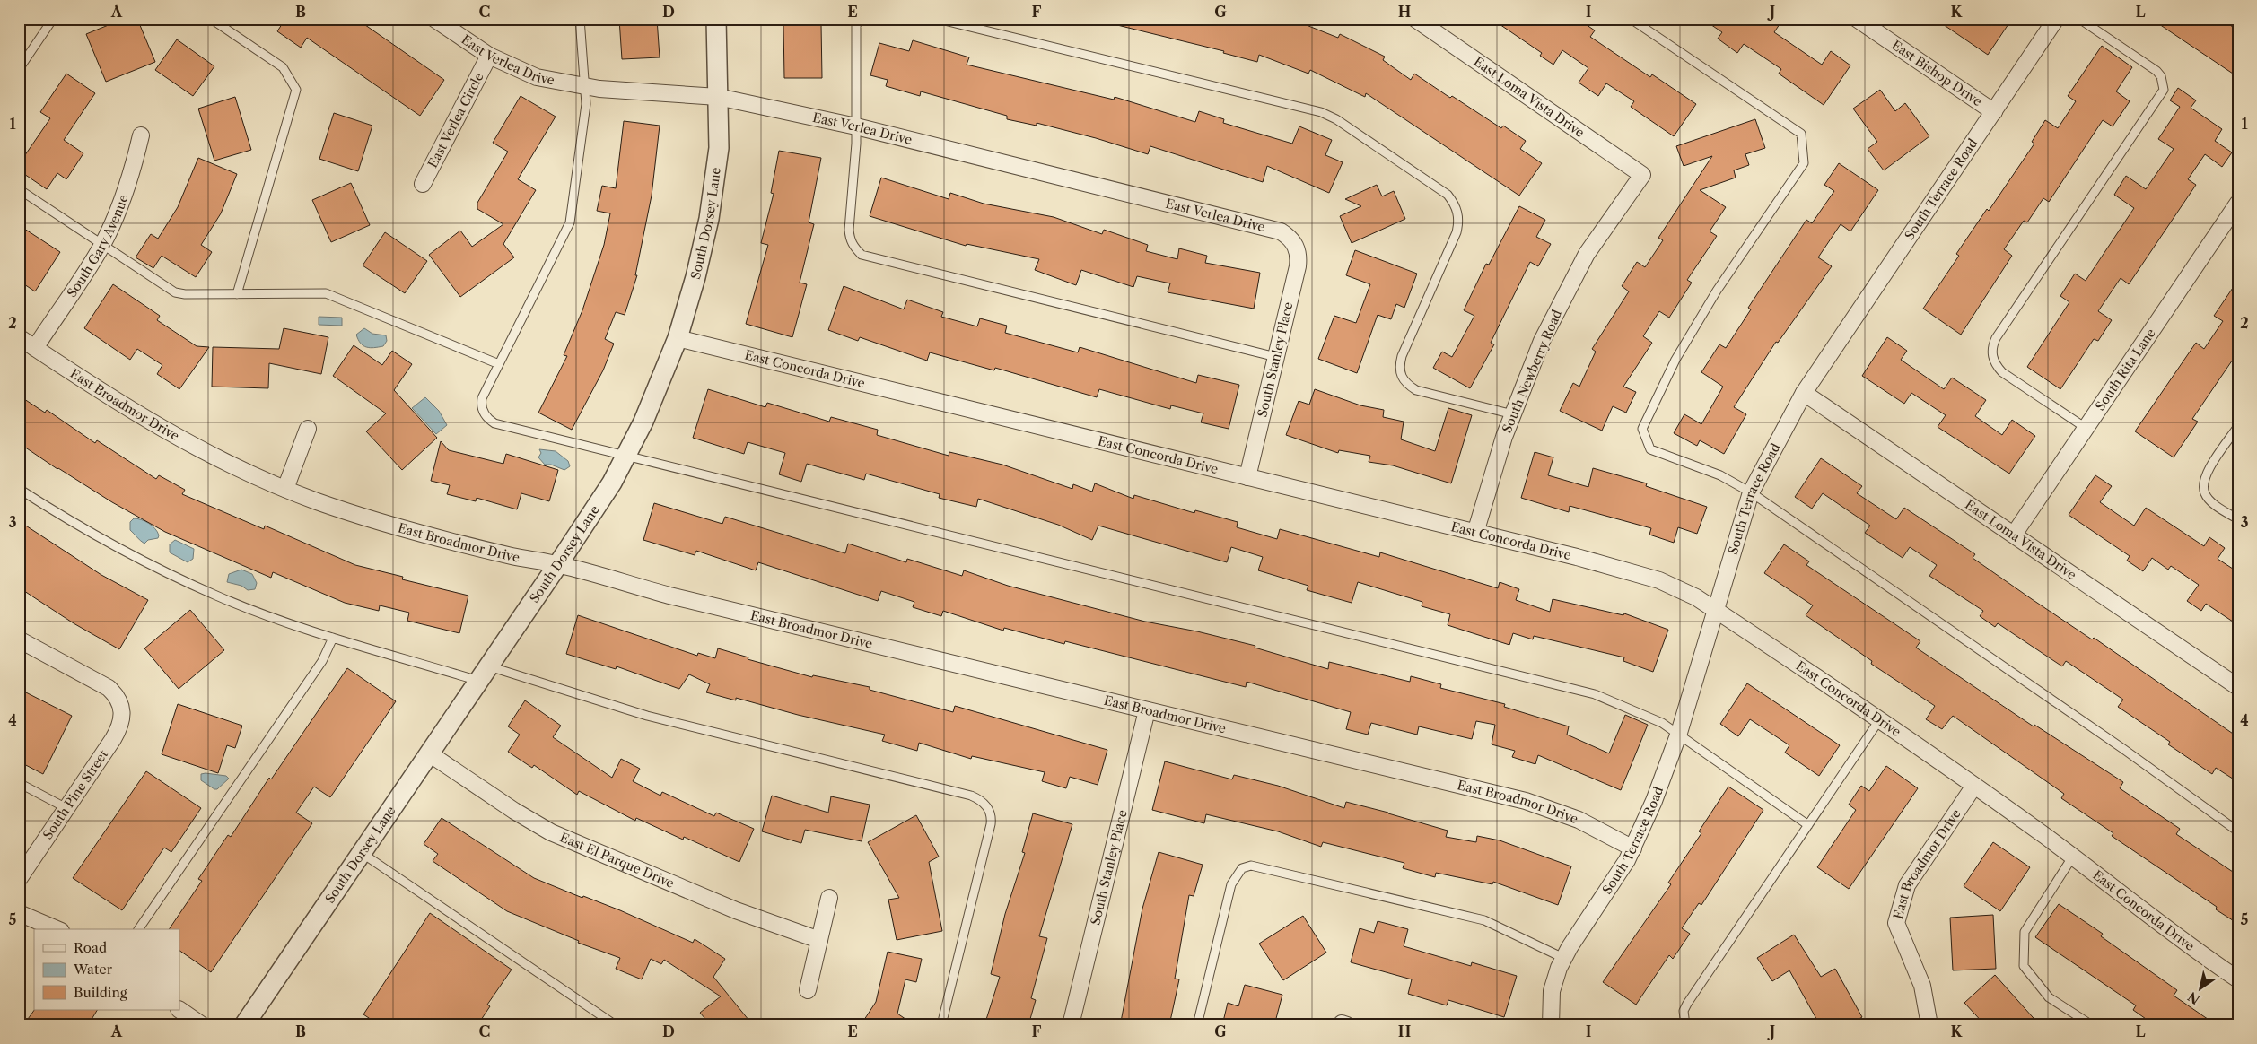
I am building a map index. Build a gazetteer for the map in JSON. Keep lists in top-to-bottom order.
{
  "streets": {
    "street": [
      "East Verlea Drive",
      "East Bishop Drive",
      "East Loma Vista Drive",
      "East Verlea Circle",
      "South Terrace Road",
      "South Dorsey Lane",
      "South Gary Avenue",
      "South Stanley Place",
      "East Concorda Drive",
      "South Rita Lane",
      "South Newberry Road",
      "East Broadmor Drive",
      "South Pine Street",
      "East El Parque Drive"
    ]
  },
  "crossings": [
    ["East Verlea Drive", "East Verlea Circle"],
    ["East Verlea Drive", "South Dorsey Lane"],
    ["East Verlea Drive", "South Stanley Place"],
    ["East Bishop Drive", "South Terrace Road"],
    ["East Loma Vista Drive", "South Terrace Road"],
    ["East Loma Vista Drive", "South Rita Lane"],
    ["East Loma Vista Drive", "South Newberry Road"],
    ["South Terrace Road", "East Concorda Drive"],
    ["South Terrace Road", "East Broadmor Drive"],
    ["South Dorsey Lane", "East Concorda Drive"],
    ["South Dorsey Lane", "East Broadmor Drive"],
    ["South Dorsey Lane", "East El Parque Drive"],
    ["South Gary Avenue", "East Broadmor Drive"],
    ["South Stanley Place", "East Concorda Drive"],
    ["South Stanley Place", "East Broadmor Drive"],
    ["East Concorda Drive", "South Newberry Road"],
    ["East Concorda Drive", "East Broadmor Drive"]
  ],
  "legend": ["Road", "Water", "Building"],
  "north": "bottom left",
  "grid": {
    "columns": [
      "A",
      "B",
      "C",
      "D",
      "E",
      "F",
      "G",
      "H",
      "I",
      "J",
      "K",
      "L"
    ],
    "rows": [
      "1",
      "2",
      "3",
      "4",
      "5"
    ]
  }
}
